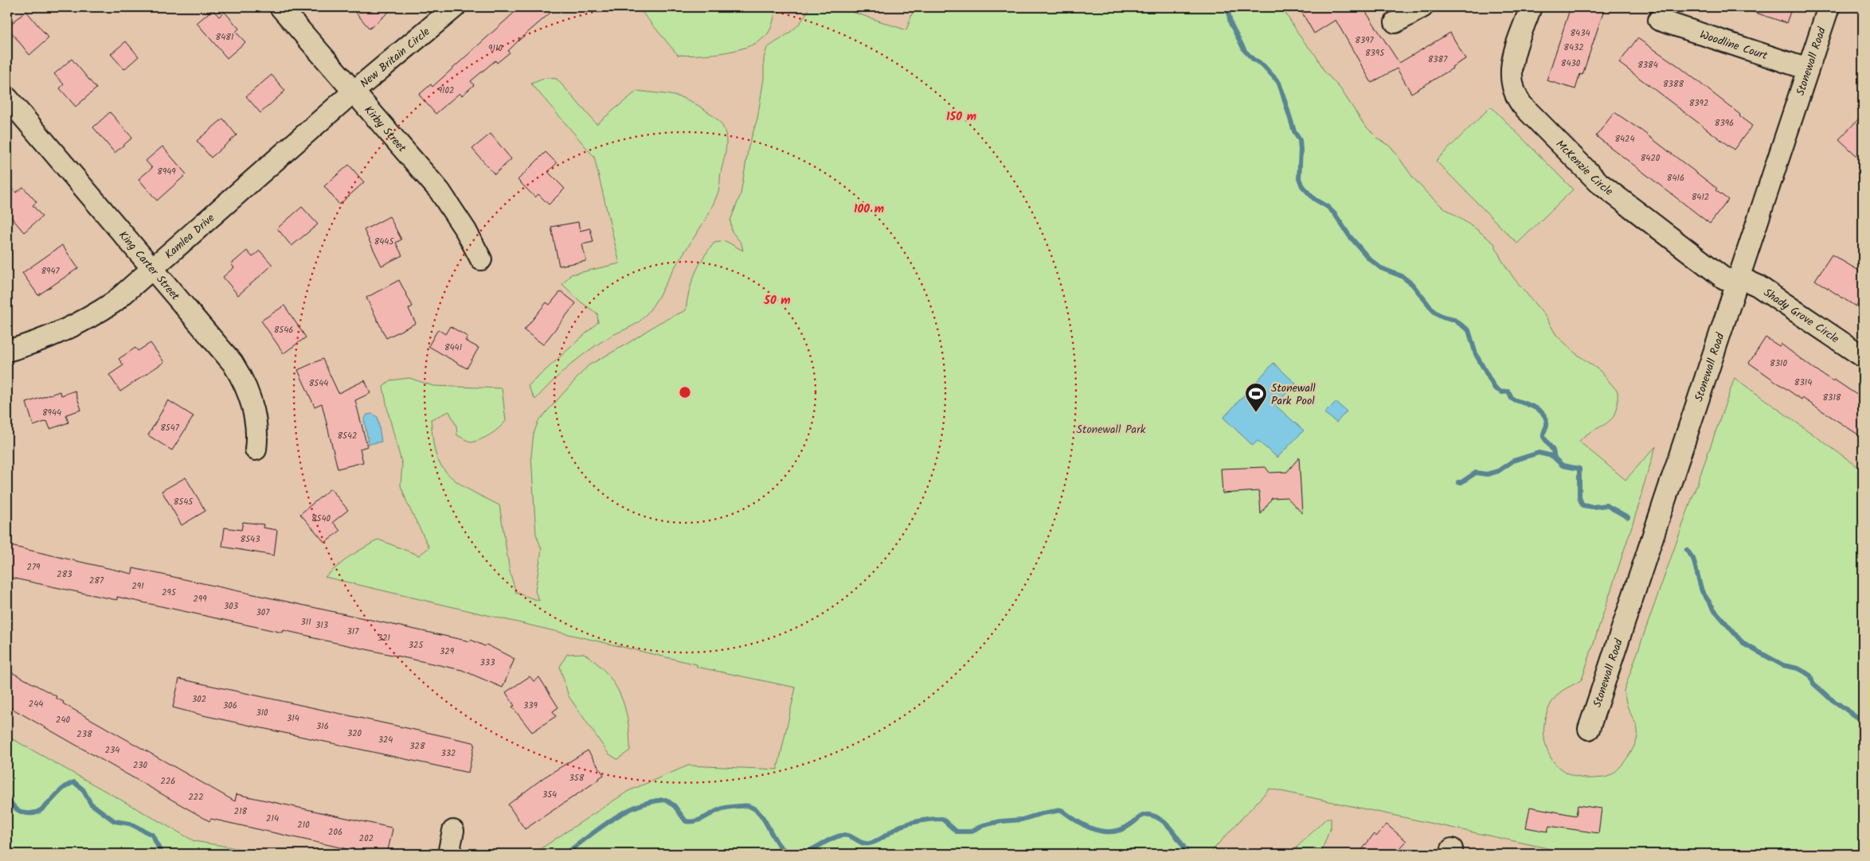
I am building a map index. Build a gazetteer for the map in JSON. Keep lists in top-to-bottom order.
{
  "streets": {
    "street": [
      "Woodline Court",
      "New Britain Circle",
      "Stonewall Road",
      "Kirby Street",
      "McKenzie Circle",
      "Kamlea Drive",
      "King Carter Street",
      "Shady Grove Circle"
    ]
  },
  "crossings": [
    ["Woodline Court", "Stonewall Road"],
    ["New Britain Circle", "Kirby Street"],
    ["New Britain Circle", "Kamlea Drive"],
    ["Stonewall Road", "McKenzie Circle"],
    ["Stonewall Road", "Shady Grove Circle"],
    ["Kirby Street", "Kamlea Drive"],
    ["McKenzie Circle", "Shady Grove Circle"],
    ["Kamlea Drive", "King Carter Street"]
  ],
  "parks": ["Stonewall Park"],
  "places": {
    "sports": ["Stonewall Park Pool"]
  },
  "house_numbers": [
    "8434",
    "8481",
    "8397",
    "8432",
    "9110",
    "8395",
    "8387",
    "8430",
    "8384",
    "8388",
    "9102",
    "8392",
    "8396",
    "8424",
    "8420",
    "8949",
    "8416",
    "8412",
    "8445",
    "8947",
    "8546",
    "8441",
    "8310",
    "8314",
    "8544",
    "8318",
    "8944",
    "8547",
    "8542",
    "8545",
    "8540",
    "8543",
    "279",
    "283",
    "287",
    "291",
    "295",
    "299",
    "303",
    "307",
    "311",
    "313",
    "317",
    "321",
    "325",
    "329",
    "333",
    "302",
    "244",
    "306",
    "339",
    "310",
    "314",
    "240",
    "316",
    "320",
    "238",
    "324",
    "328",
    "234",
    "332",
    "230",
    "358",
    "226",
    "354",
    "222",
    "218",
    "214",
    "210",
    "206",
    "202"
  ],
  "rings": ["150 m", "100 m", "50 m"]
}
